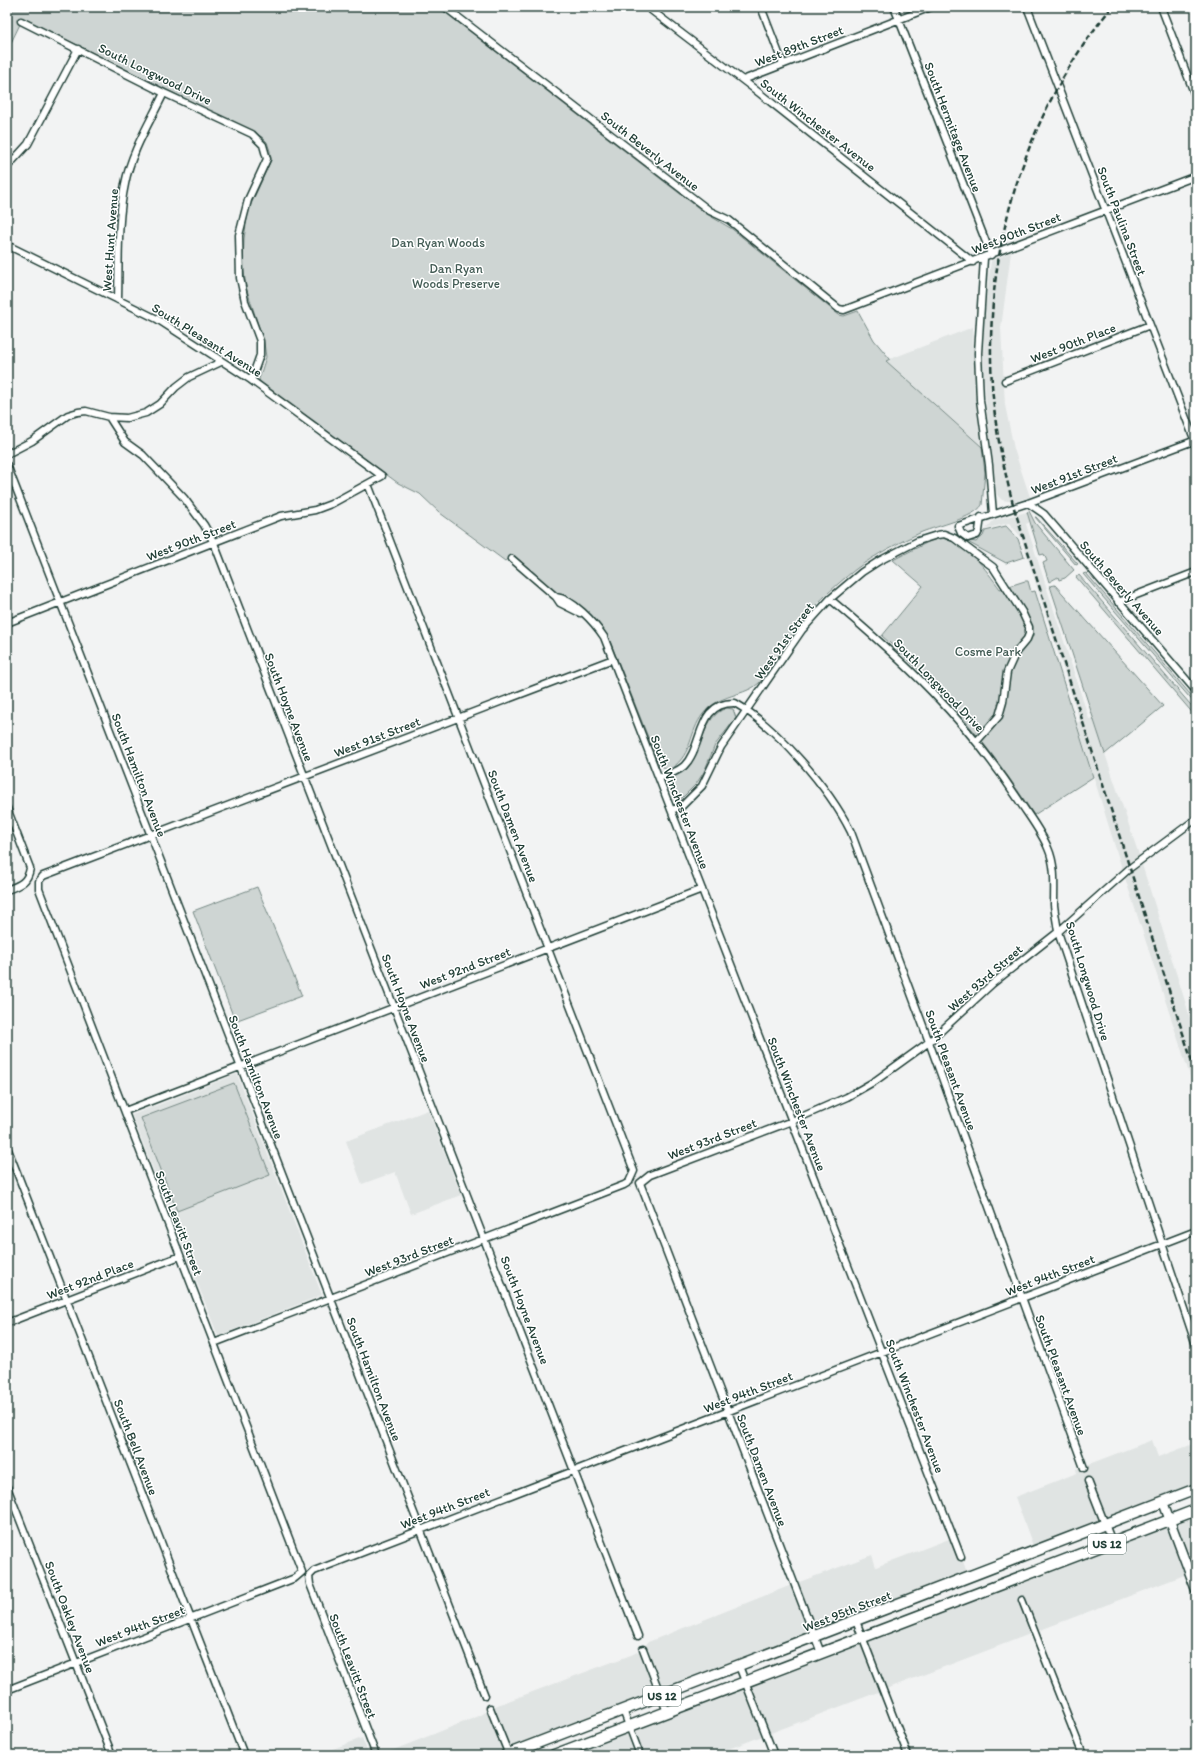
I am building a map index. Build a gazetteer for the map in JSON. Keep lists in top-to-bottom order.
{
  "streets": {
    "main road": ["US 12", "West 95th Street"],
    "street": [
      "West 89th Street",
      "South Longwood Drive",
      "South Winchester Avenue",
      "South Hermitage Avenue",
      "South Beverly Avenue",
      "South Paulina Street",
      "West 90th Street",
      "West Hunt Avenue",
      "South Pleasant Avenue",
      "West 90th Place",
      "West 91st Street",
      "South Hoyne Avenue",
      "South Hamilton Avenue",
      "South Damen Avenue",
      "West 92nd Street",
      "West 93rd Street",
      "South Leavitt Street",
      "West 94th Street",
      "West 92nd Place",
      "South Bell Avenue",
      "South Oakley Avenue"
    ]
  },
  "crossings": [
    ["West 89th Street", "South Winchester Avenue"],
    ["West 89th Street", "South Hermitage Avenue"],
    ["South Longwood Drive", "West Hunt Avenue"],
    ["South Longwood Drive", "South Pleasant Avenue"],
    ["South Longwood Drive", "West 91st Street"],
    ["South Longwood Drive", "West 93rd Street"],
    ["South Longwood Drive", "West 94th Street"],
    ["South Winchester Avenue", "West 90th Street"],
    ["South Winchester Avenue", "South Pleasant Avenue"],
    ["South Winchester Avenue", "West 91st Street"],
    ["South Winchester Avenue", "West 92nd Street"],
    ["South Winchester Avenue", "West 93rd Street"],
    ["South Winchester Avenue", "West 94th Street"],
    ["South Hermitage Avenue", "West 90th Street"],
    ["South Beverly Avenue", "West 90th Street"],
    ["South Beverly Avenue", "West 91st Street"],
    ["South Paulina Street", "West 90th Street"],
    ["South Paulina Street", "West 90th Place"],
    ["South Paulina Street", "West 91st Street"],
    ["West 90th Street", "South Pleasant Avenue"],
    ["West 90th Street", "South Hoyne Avenue"],
    ["West 90th Street", "South Hamilton Avenue"],
    ["West 90th Street", "South Damen Avenue"],
    ["West Hunt Avenue", "South Pleasant Avenue"],
    ["South Pleasant Avenue", "West 91st Street"],
    ["South Pleasant Avenue", "West 93rd Street"],
    ["South Pleasant Avenue", "West 94th Street"],
    ["West 91st Street", "South Hoyne Avenue"],
    ["West 91st Street", "South Hamilton Avenue"],
    ["West 91st Street", "South Damen Avenue"],
    ["West 91st Street", "South Leavitt Street"],
    ["South Hoyne Avenue", "West 92nd Street"],
    ["South Hoyne Avenue", "West 93rd Street"],
    ["South Hoyne Avenue", "West 94th Street"],
    ["South Hamilton Avenue", "West 92nd Street"],
    ["South Hamilton Avenue", "West 93rd Street"],
    ["South Hamilton Avenue", "West 94th Street"],
    ["South Damen Avenue", "West 92nd Street"],
    ["South Damen Avenue", "West 93rd Street"],
    ["South Damen Avenue", "West 94th Street"],
    ["South Damen Avenue", "US 12"],
    ["South Damen Avenue", "West 95th Street"],
    ["West 92nd Street", "South Leavitt Street"],
    ["West 93rd Street", "South Leavitt Street"],
    ["South Leavitt Street", "West 94th Street"],
    ["South Leavitt Street", "West 92nd Place"],
    ["West 94th Street", "South Bell Avenue"],
    ["West 94th Street", "South Oakley Avenue"],
    ["West 92nd Place", "South Bell Avenue"]
  ],
  "parks": ["Dan Ryan Woods", "Dan Ryan Woods Preserve", "Cosme Park"]
}
